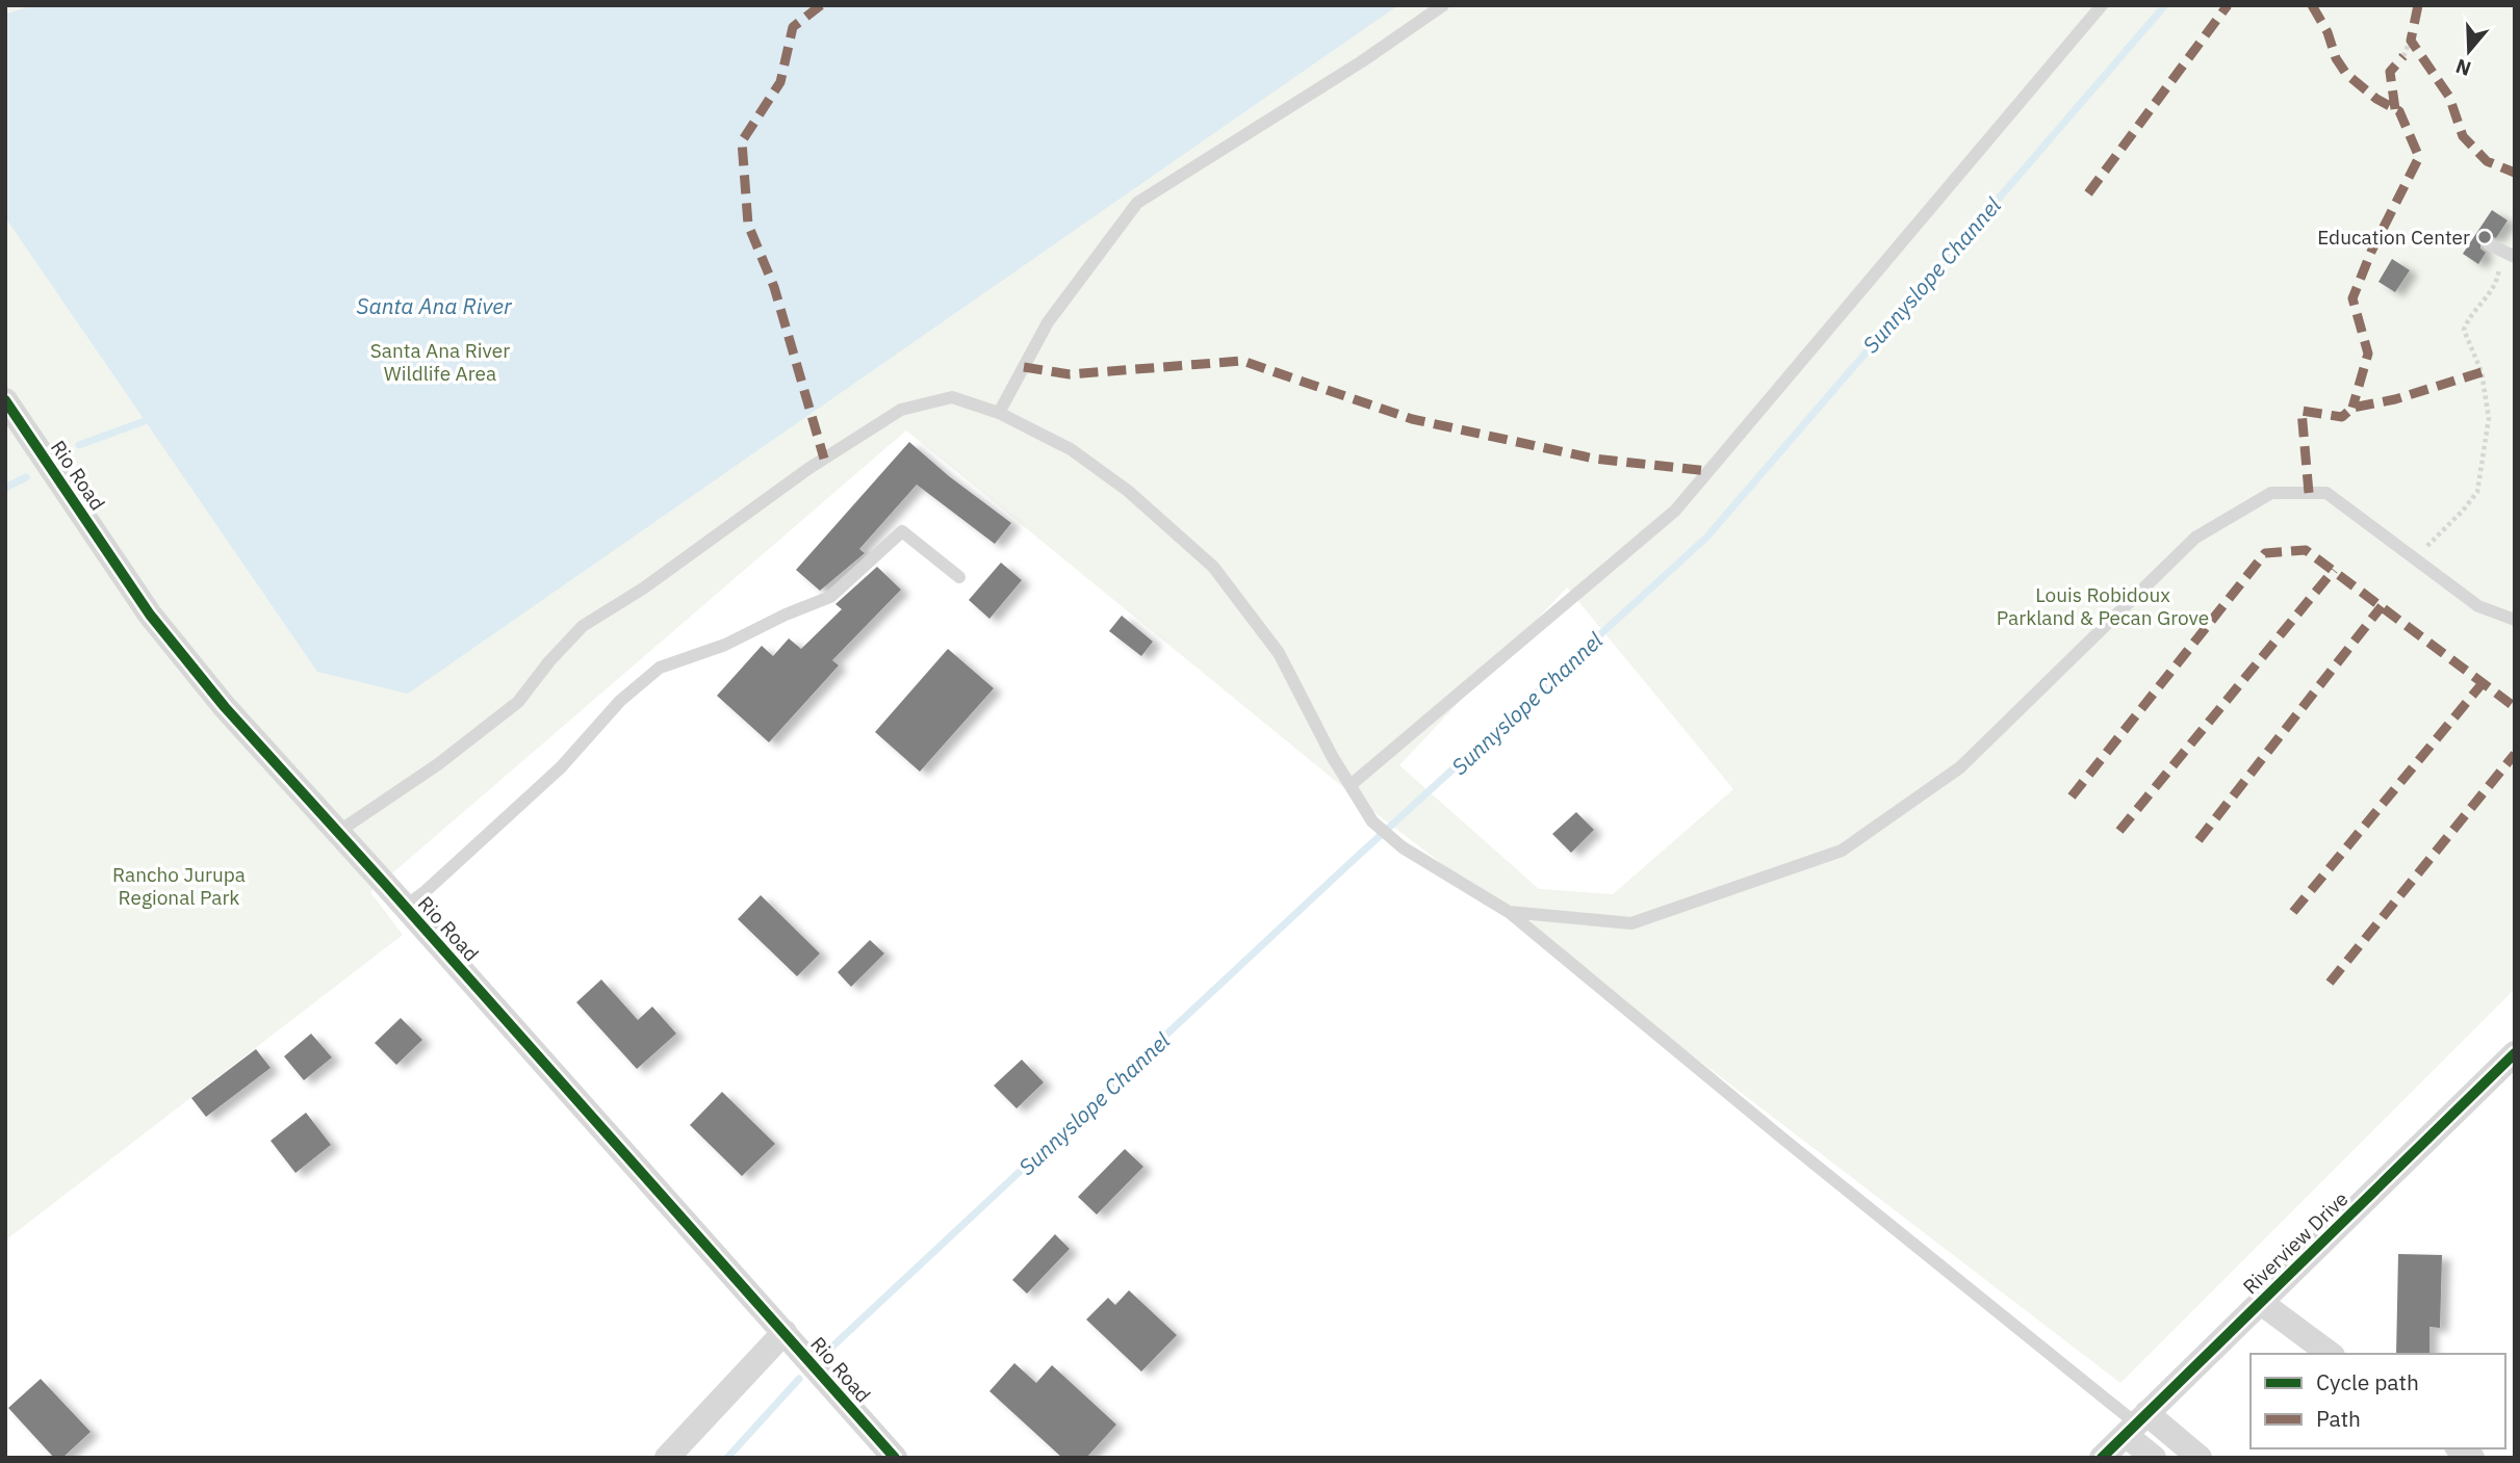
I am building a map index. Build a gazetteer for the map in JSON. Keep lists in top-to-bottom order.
{
  "streets": {
    "street": ["Rio Road", "Riverview Drive"]
  },
  "water": ["Sunnyslope Channel", "Santa Ana River"],
  "parks": ["Santa Ana River Wildlife Area", "Louis Robidoux Parkland & Pecan Grove", "Rancho Jurupa Regional Park"],
  "places": ["Education Center"],
  "legend": ["Cycle path", "Path"],
  "north": "bottom"
}
